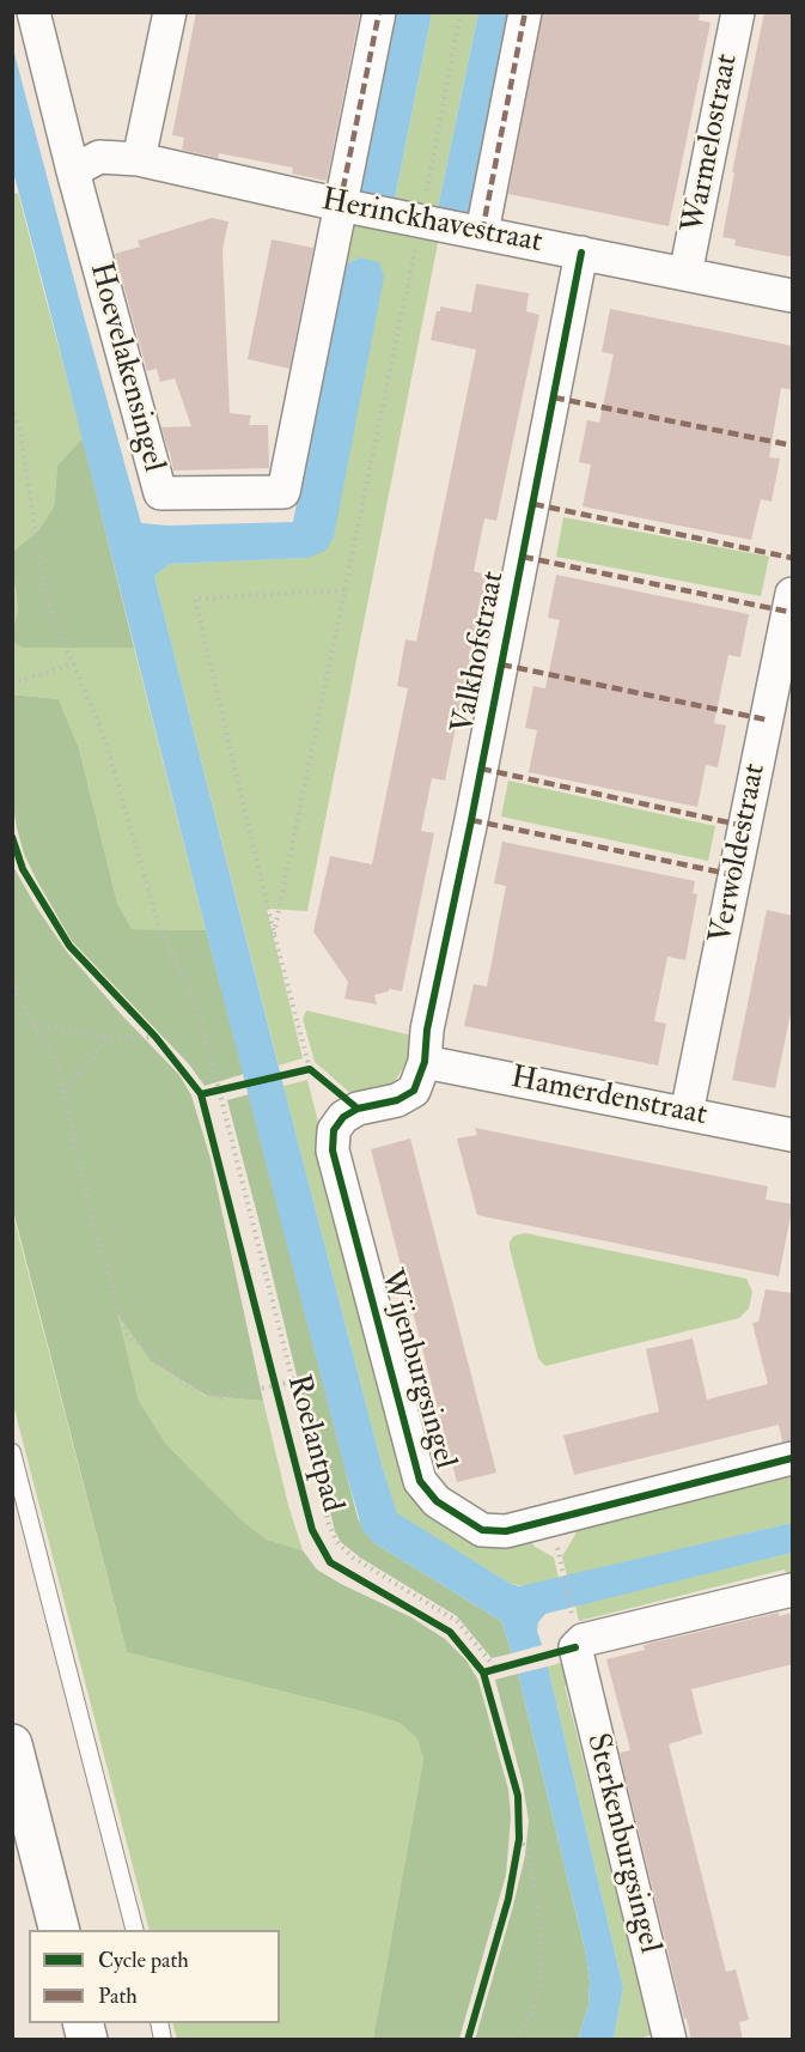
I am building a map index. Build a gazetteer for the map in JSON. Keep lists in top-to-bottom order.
{
  "streets": {
    "street": [
      "Warmelostraat",
      "Herinckhavestraat",
      "Hoevelakensingel",
      "Valkhofstraat",
      "Verwoldestraat",
      "Hamerdenstraat",
      "Wijenburgsingel",
      "Sterkenburgsingel"
    ],
    "cycle path": ["Roelantpad"]
  },
  "crossings": [
    ["Warmelostraat", "Herinckhavestraat"],
    ["Herinckhavestraat", "Hoevelakensingel"],
    ["Herinckhavestraat", "Valkhofstraat"],
    ["Valkhofstraat", "Hamerdenstraat"],
    ["Verwoldestraat", "Hamerdenstraat"]
  ],
  "legend": ["Cycle path", "Path"]
}
